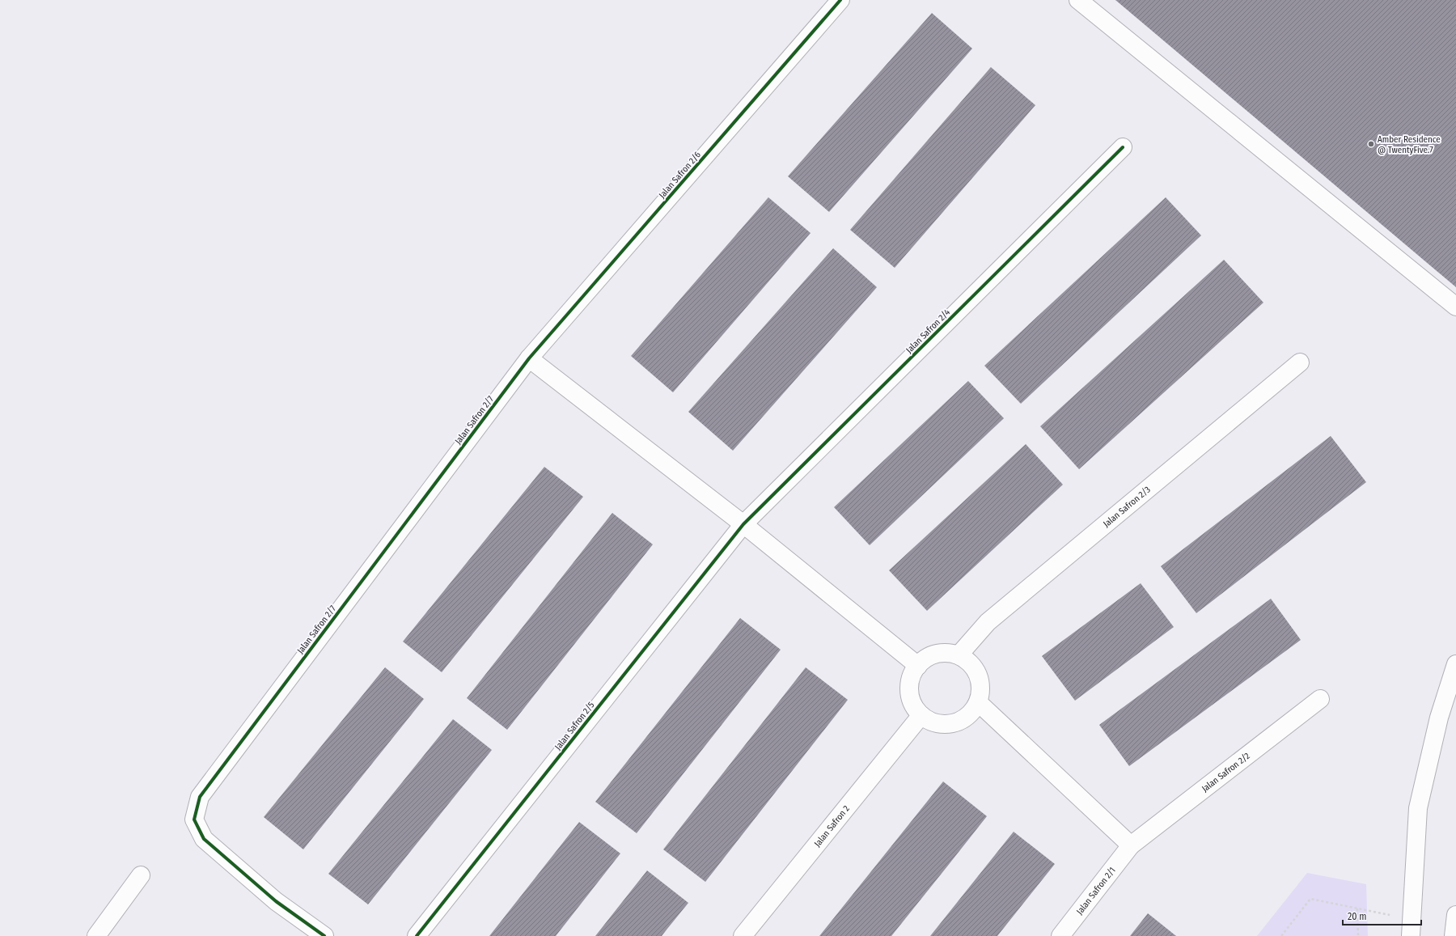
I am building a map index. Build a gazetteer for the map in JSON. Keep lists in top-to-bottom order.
{
  "streets": {
    "street": [
      "Jalan Safron 2/6",
      "Jalan Safron 2/4",
      "Jalan Safron 2/7",
      "Jalan Safron 2/3",
      "Jalan Safron 2/5",
      "Jalan Safron 2/2",
      "Jalan Safron 2",
      "Jalan Safron 2/1"
    ]
  },
  "crossings": [
    ["Jalan Safron 2/6", "Jalan Safron 2/7"],
    ["Jalan Safron 2/4", "Jalan Safron 2/5"],
    ["Jalan Safron 2/3", "Jalan Safron 2"],
    ["Jalan Safron 2/2", "Jalan Safron 2/1"]
  ],
  "places": ["Amber Residence @ TwentyFive.7"],
  "scale_bar": "20 m"
}
